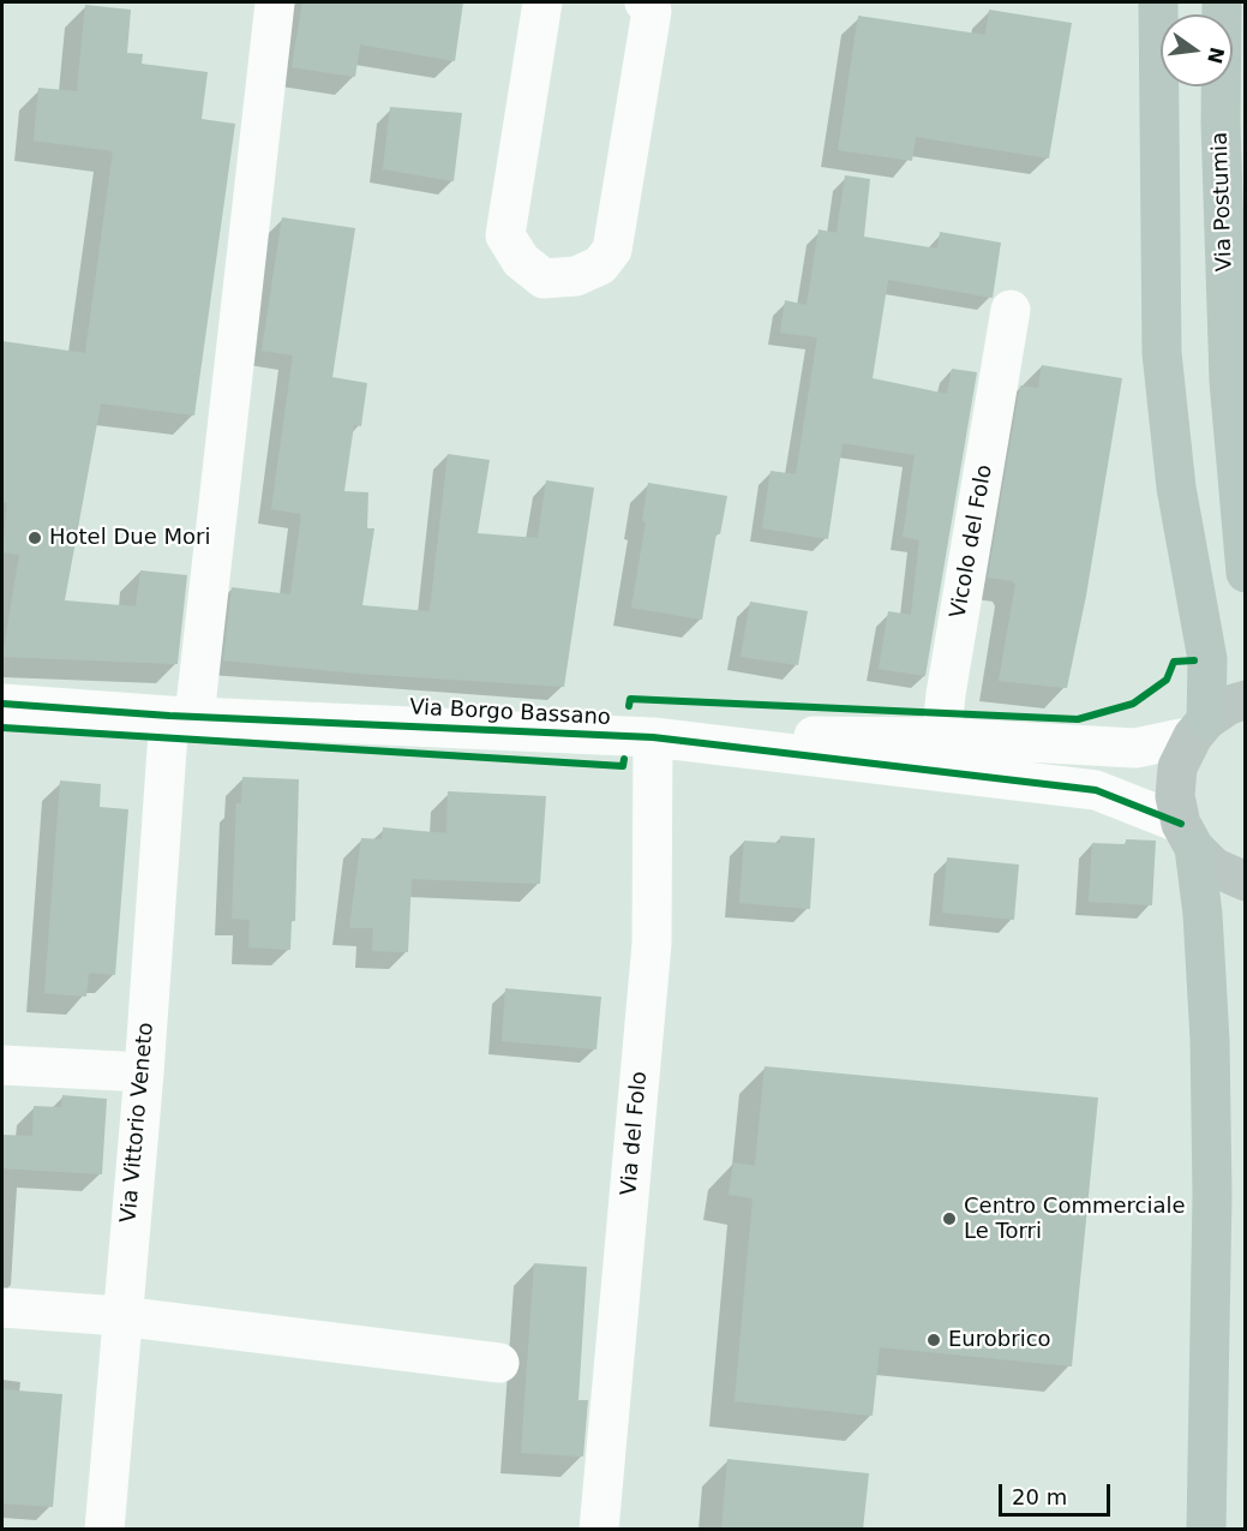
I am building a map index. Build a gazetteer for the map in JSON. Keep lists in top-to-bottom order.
{
  "streets": {
    "highway": ["Via Postumia"],
    "main road": ["Via Borgo Bassano"],
    "street": ["Vicolo del Folo", "Via Vittorio Veneto", "Via del Folo"]
  },
  "crossings": [
    ["Vicolo del Folo", "Via Borgo Bassano"],
    ["Via Borgo Bassano", "Via Vittorio Veneto"],
    ["Via Borgo Bassano", "Via del Folo"]
  ],
  "places": ["Hotel Due Mori", "Centro Commerciale Le Torri", "Eurobrico"],
  "scale_bar": "20 m",
  "north": "right"
}
